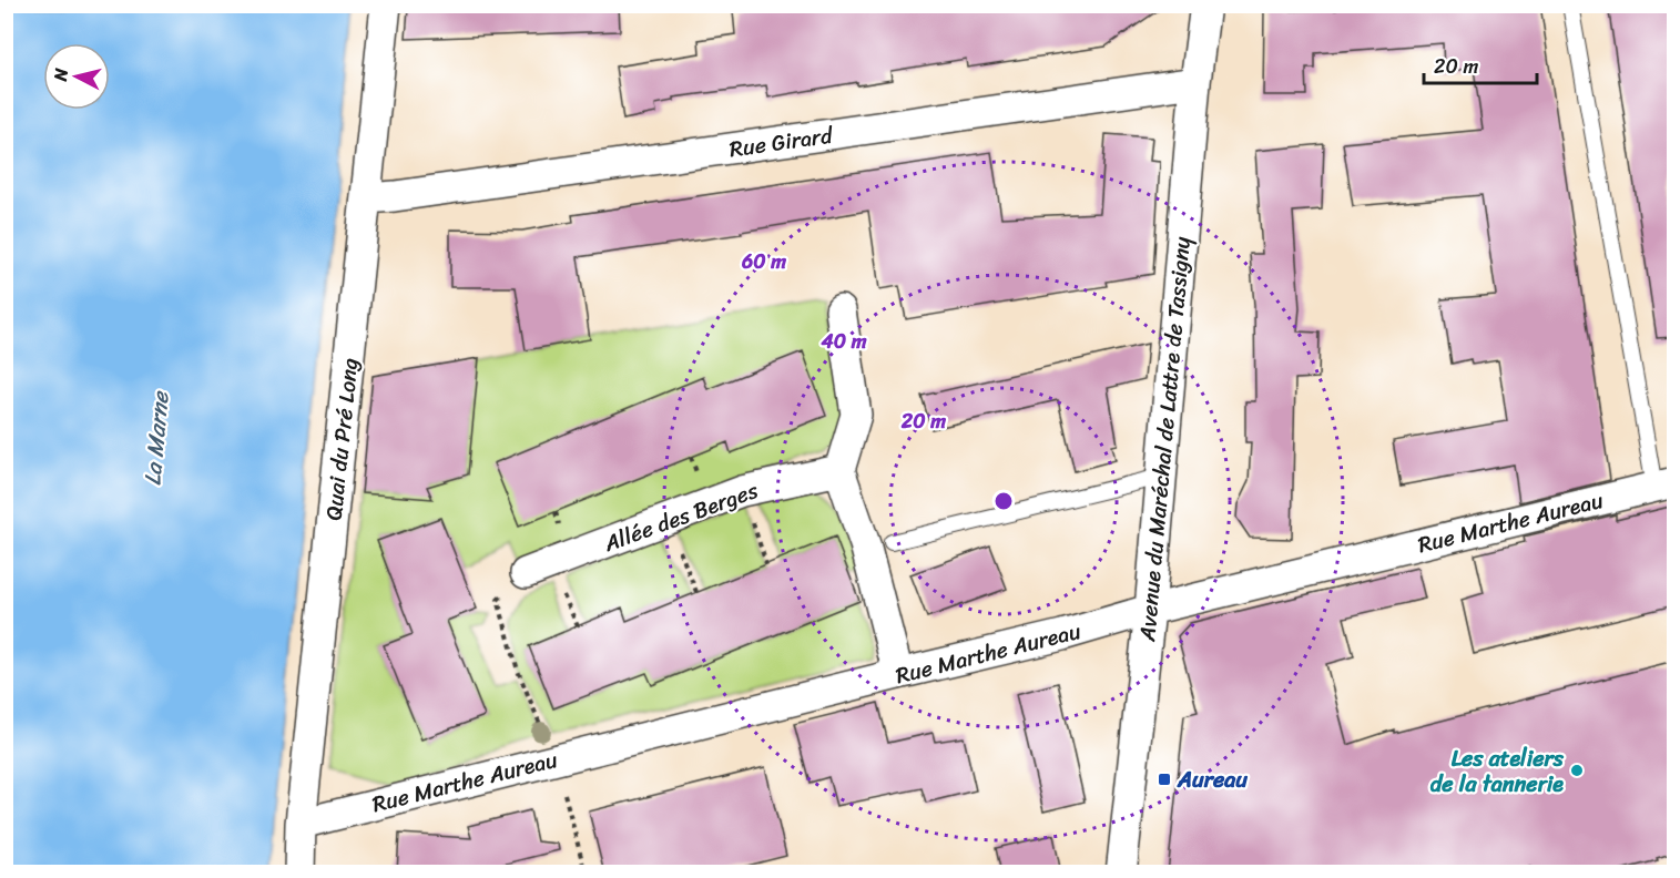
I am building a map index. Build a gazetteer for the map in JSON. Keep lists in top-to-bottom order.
{
  "streets": {
    "street": [
      "Rue Girard",
      "Quai du Pré Long",
      "Avenue du Maréchal de Lattre de Tassigny",
      "Allée des Berges",
      "Rue Marthe Aureau"
    ]
  },
  "crossings": [
    ["Rue Girard", "Quai du Pré Long"],
    ["Rue Girard", "Avenue du Maréchal de Lattre de Tassigny"],
    ["Quai du Pré Long", "Rue Marthe Aureau"],
    ["Avenue du Maréchal de Lattre de Tassigny", "Rue Marthe Aureau"]
  ],
  "water": ["La Marne"],
  "places": {
    "other": ["Les ateliers de la tannerie"],
    "transit": ["Aureau"]
  },
  "scale_bar": "20 m",
  "north": "left",
  "rings": ["60 m", "40 m", "20 m"]
}
